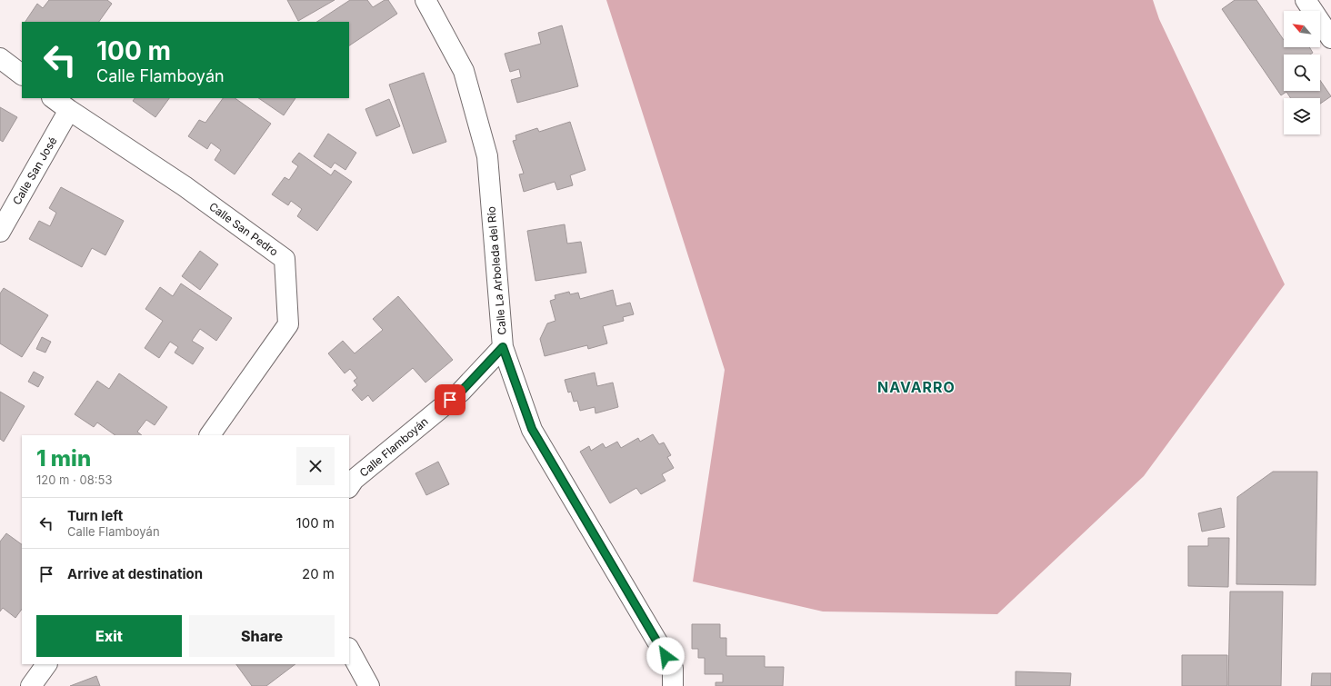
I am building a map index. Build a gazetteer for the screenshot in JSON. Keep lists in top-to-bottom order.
{
  "streets": {
    "street": [
      "Calle San José",
      "Calle San Pedro",
      "Calle La Arboleda del Río",
      "Calle Flamboyán"
    ]
  },
  "crossings": [
    ["Calle San José", "Calle San Pedro"],
    ["Calle La Arboleda del Río", "Calle Flamboyán"]
  ],
  "districts": ["NAVARRO"],
  "north": "top left",
  "page": {
    "turn": ["100 m", "Calle Flamboyán"],
    "heading": ["1 min", "120 m · 08:53"],
    "list": [
      {
        "name": "Turn left",
        "note": "Calle Flamboyán",
        "value": "100 m"
      },
      {
        "name": "Arrive at destination",
        "value": "20 m"
      }
    ],
    "buttons": ["Exit", "Share"]
  }
}
